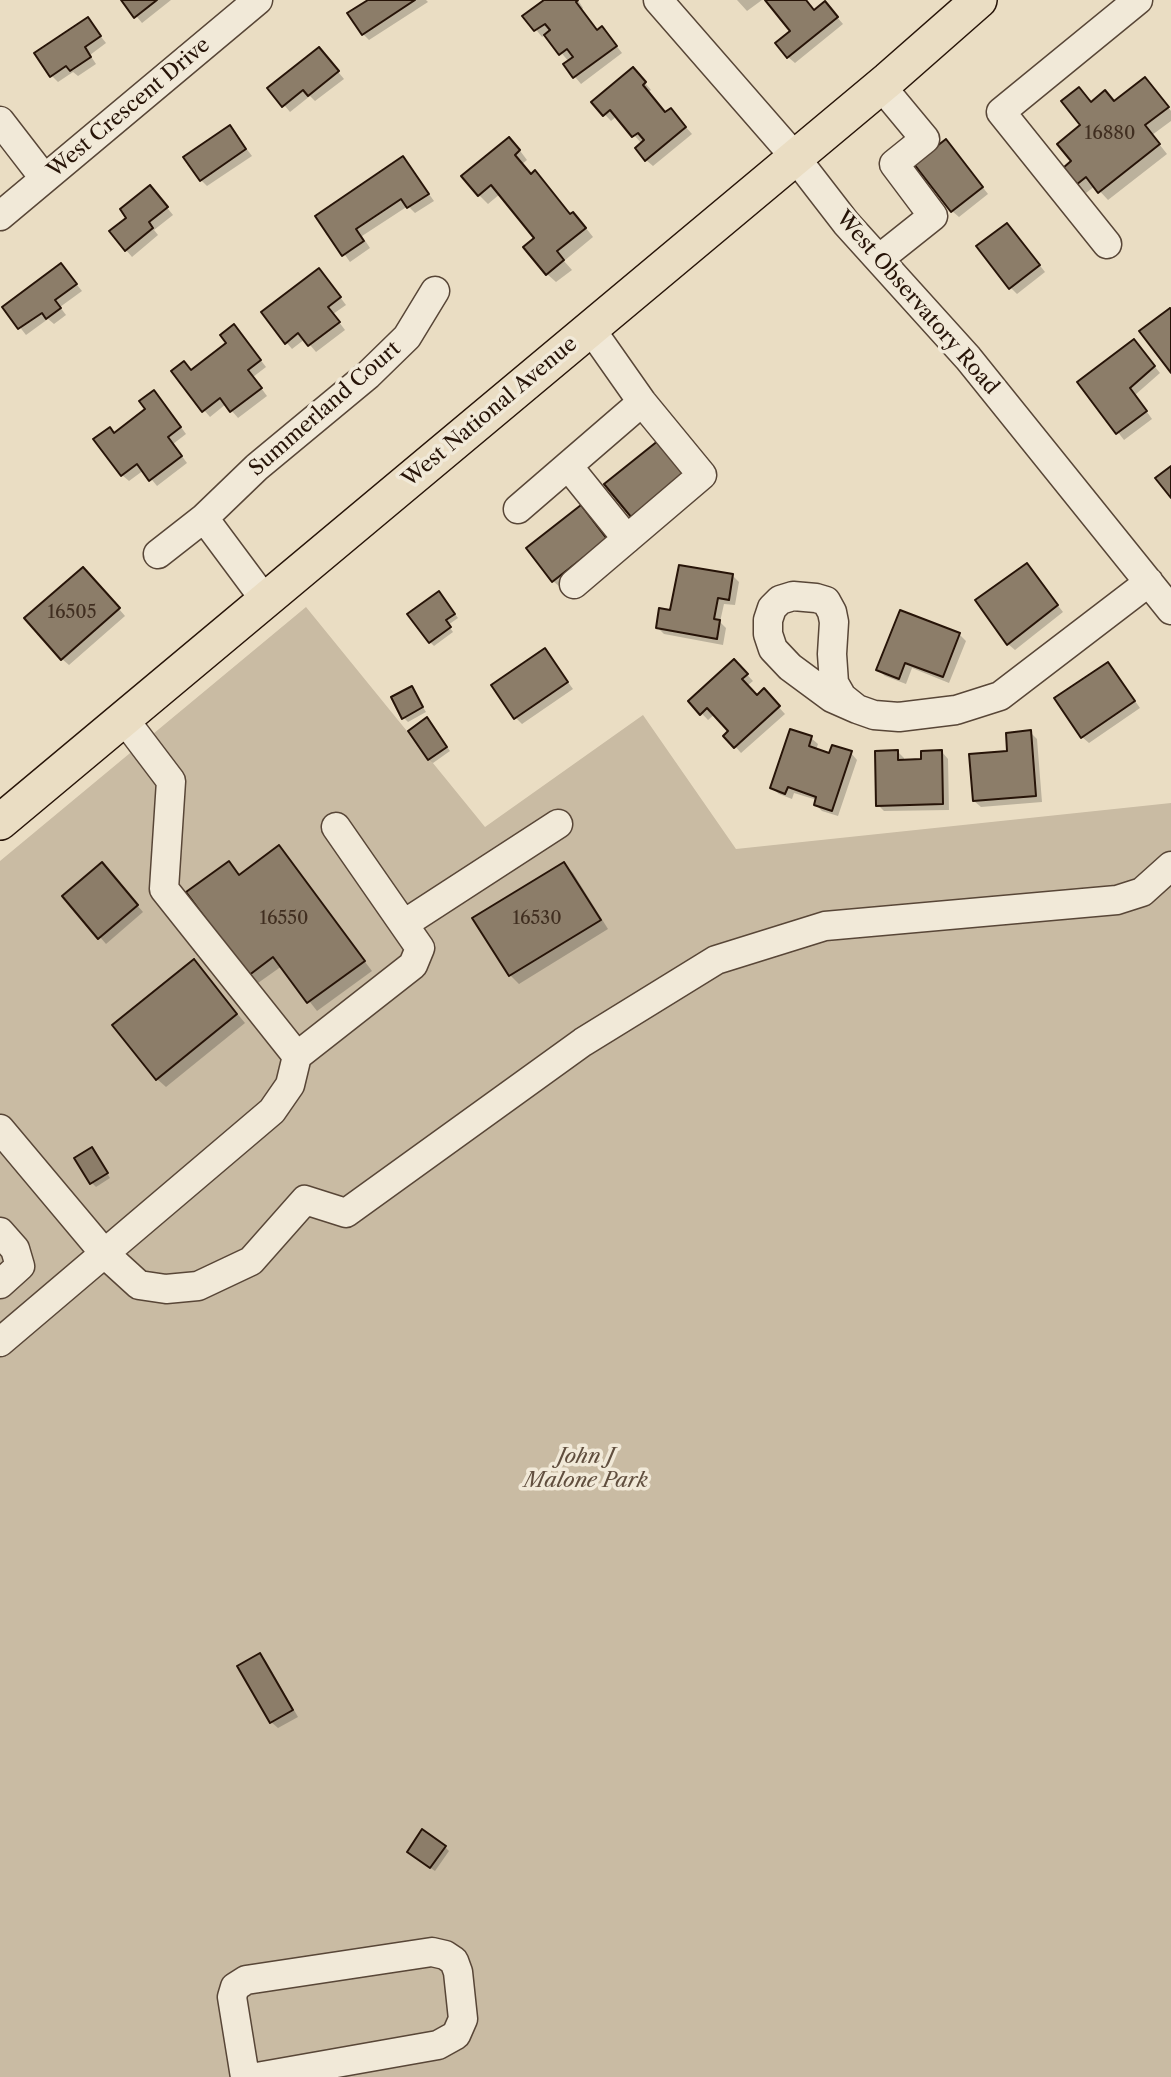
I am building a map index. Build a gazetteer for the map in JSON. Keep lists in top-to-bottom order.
{
  "streets": {
    "main road": ["West National Avenue"],
    "street": ["West Crescent Drive", "West Observatory Road", "Summerland Court"]
  },
  "crossings": [
    ["West Observatory Road", "West National Avenue"]
  ],
  "parks": ["John J Malone Park"],
  "house_numbers": [
    "16880",
    "16505",
    "16550",
    "16530"
  ]
}
